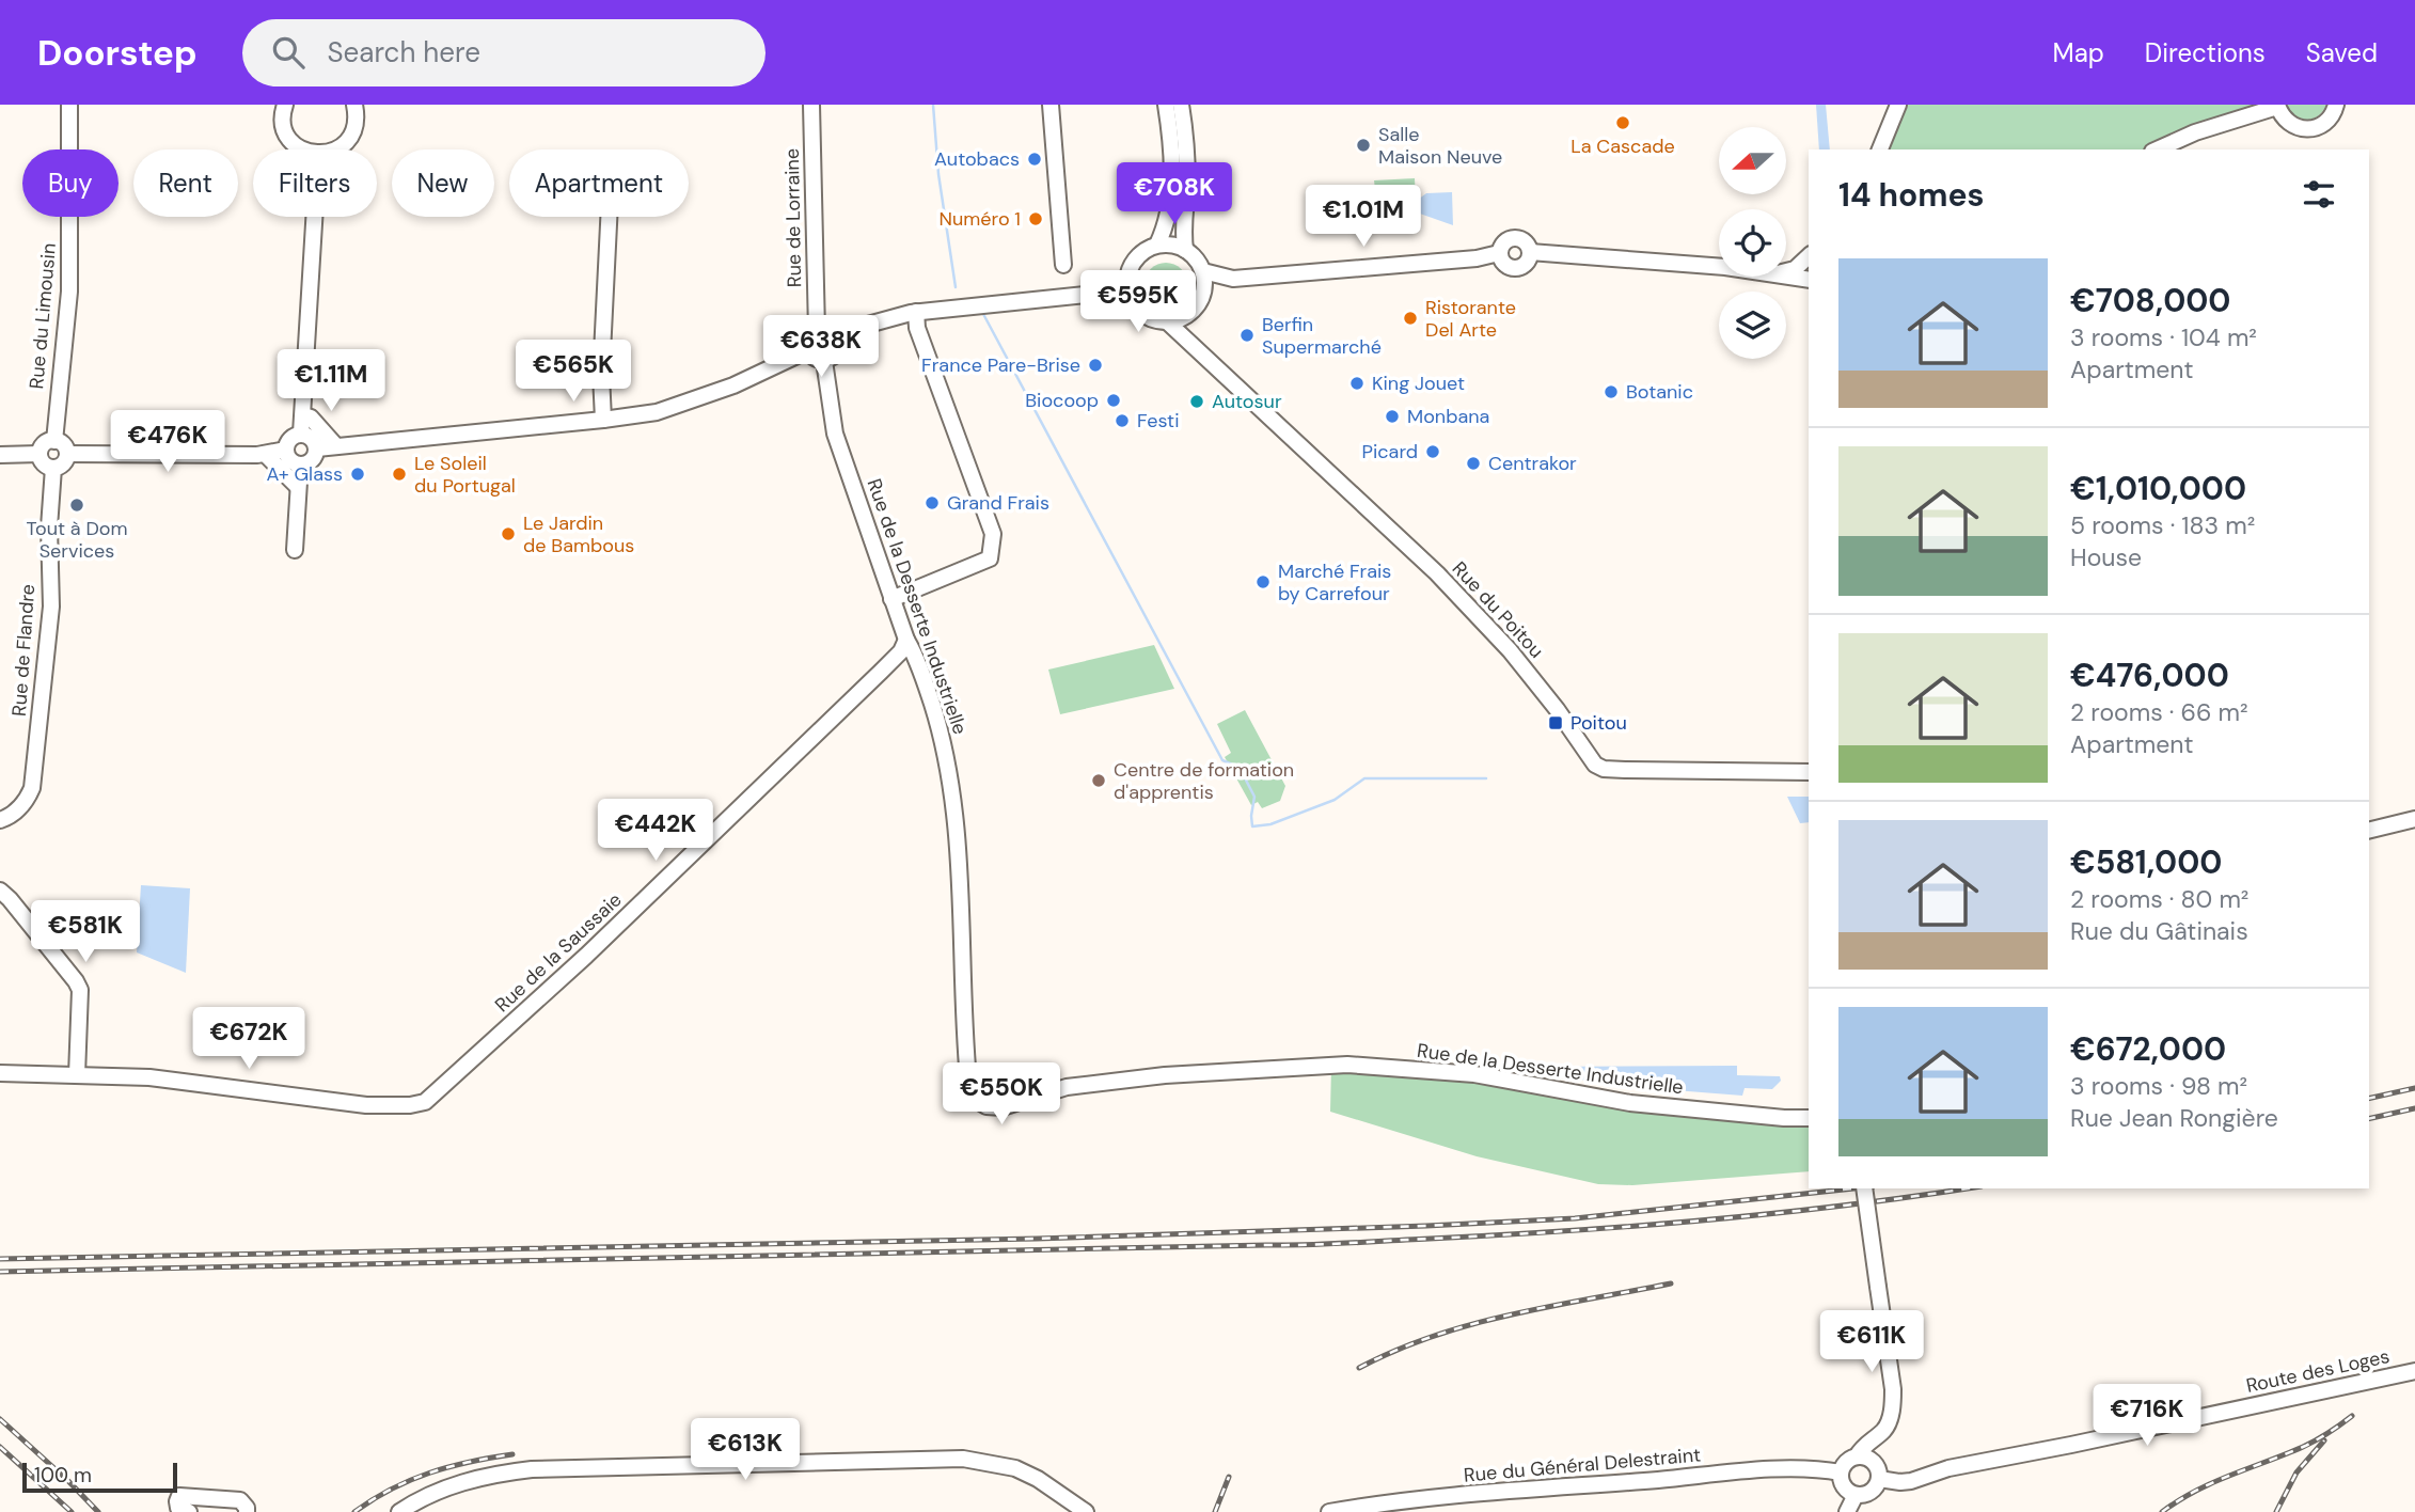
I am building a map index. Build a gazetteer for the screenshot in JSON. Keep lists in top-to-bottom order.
{
  "streets": {
    "street": [
      "Rue de Lorraine",
      "Rue du Limousin",
      "Rue de la Desserte Industrielle",
      "Rue du Poitou",
      "Rue de Flandre",
      "Rue de la Saussaie",
      "Route des Loges",
      "Rue du Général Delestraint"
    ]
  },
  "crossings": [
    ["Rue de Lorraine", "Rue de la Desserte Industrielle"],
    ["Rue du Limousin", "Rue de Flandre"],
    ["Rue de la Desserte Industrielle", "Rue de la Saussaie"],
    ["Route des Loges", "Rue du Général Delestraint"]
  ],
  "places": {
    "other": [
      "La Cascade",
      "Salle Maison Neuve",
      "Autobacs",
      "Numéro 1",
      "Ristorante Del Arte",
      "Berfin Supermarché",
      "France Pare-Brise",
      "King Jouet",
      "Botanic",
      "Biocoop",
      "Autosur",
      "Monbana",
      "Festi",
      "Picard",
      "Centrakor",
      "A+ Glass",
      "Le Soleil du Portugal",
      "Grand Frais",
      "Tout à Dom Services",
      "Le Jardin de Bambous",
      "Marché Frais by Carrefour",
      "Centre de formation d'apprentis"
    ],
    "transit": ["Poitou"]
  },
  "scale_bar": "100 m",
  "north": "left",
  "page": {
    "header": "Doorstep",
    "search": "Search here",
    "nav": ["Map", "Directions", "Saved"],
    "chip": [
      "Buy",
      "Rent",
      "Filters",
      "New",
      "Apartment"
    ],
    "heading": "14 homes",
    "price": [
      "€708K",
      "€1.01M",
      "€595K",
      "€638K",
      "€565K",
      "€1.11M",
      "€476K",
      "€442K",
      "€581K",
      "€672K",
      "€550K",
      "€611K",
      "€716K",
      "€613K"
    ],
    "list": [
      {
        "name": "€708,000",
        "note": "3 rooms · 104 m² · Apartment"
      },
      {
        "name": "€1,010,000",
        "note": "5 rooms · 183 m² · House"
      },
      {
        "name": "€476,000",
        "note": "2 rooms · 66 m² · Apartment"
      },
      {
        "name": "€581,000",
        "note": "2 rooms · 80 m² · Rue du Gâtinais"
      },
      {
        "name": "€672,000",
        "note": "3 rooms · 98 m² · Rue Jean Rongière"
      }
    ],
    "scale": "100 m"
  }
}
